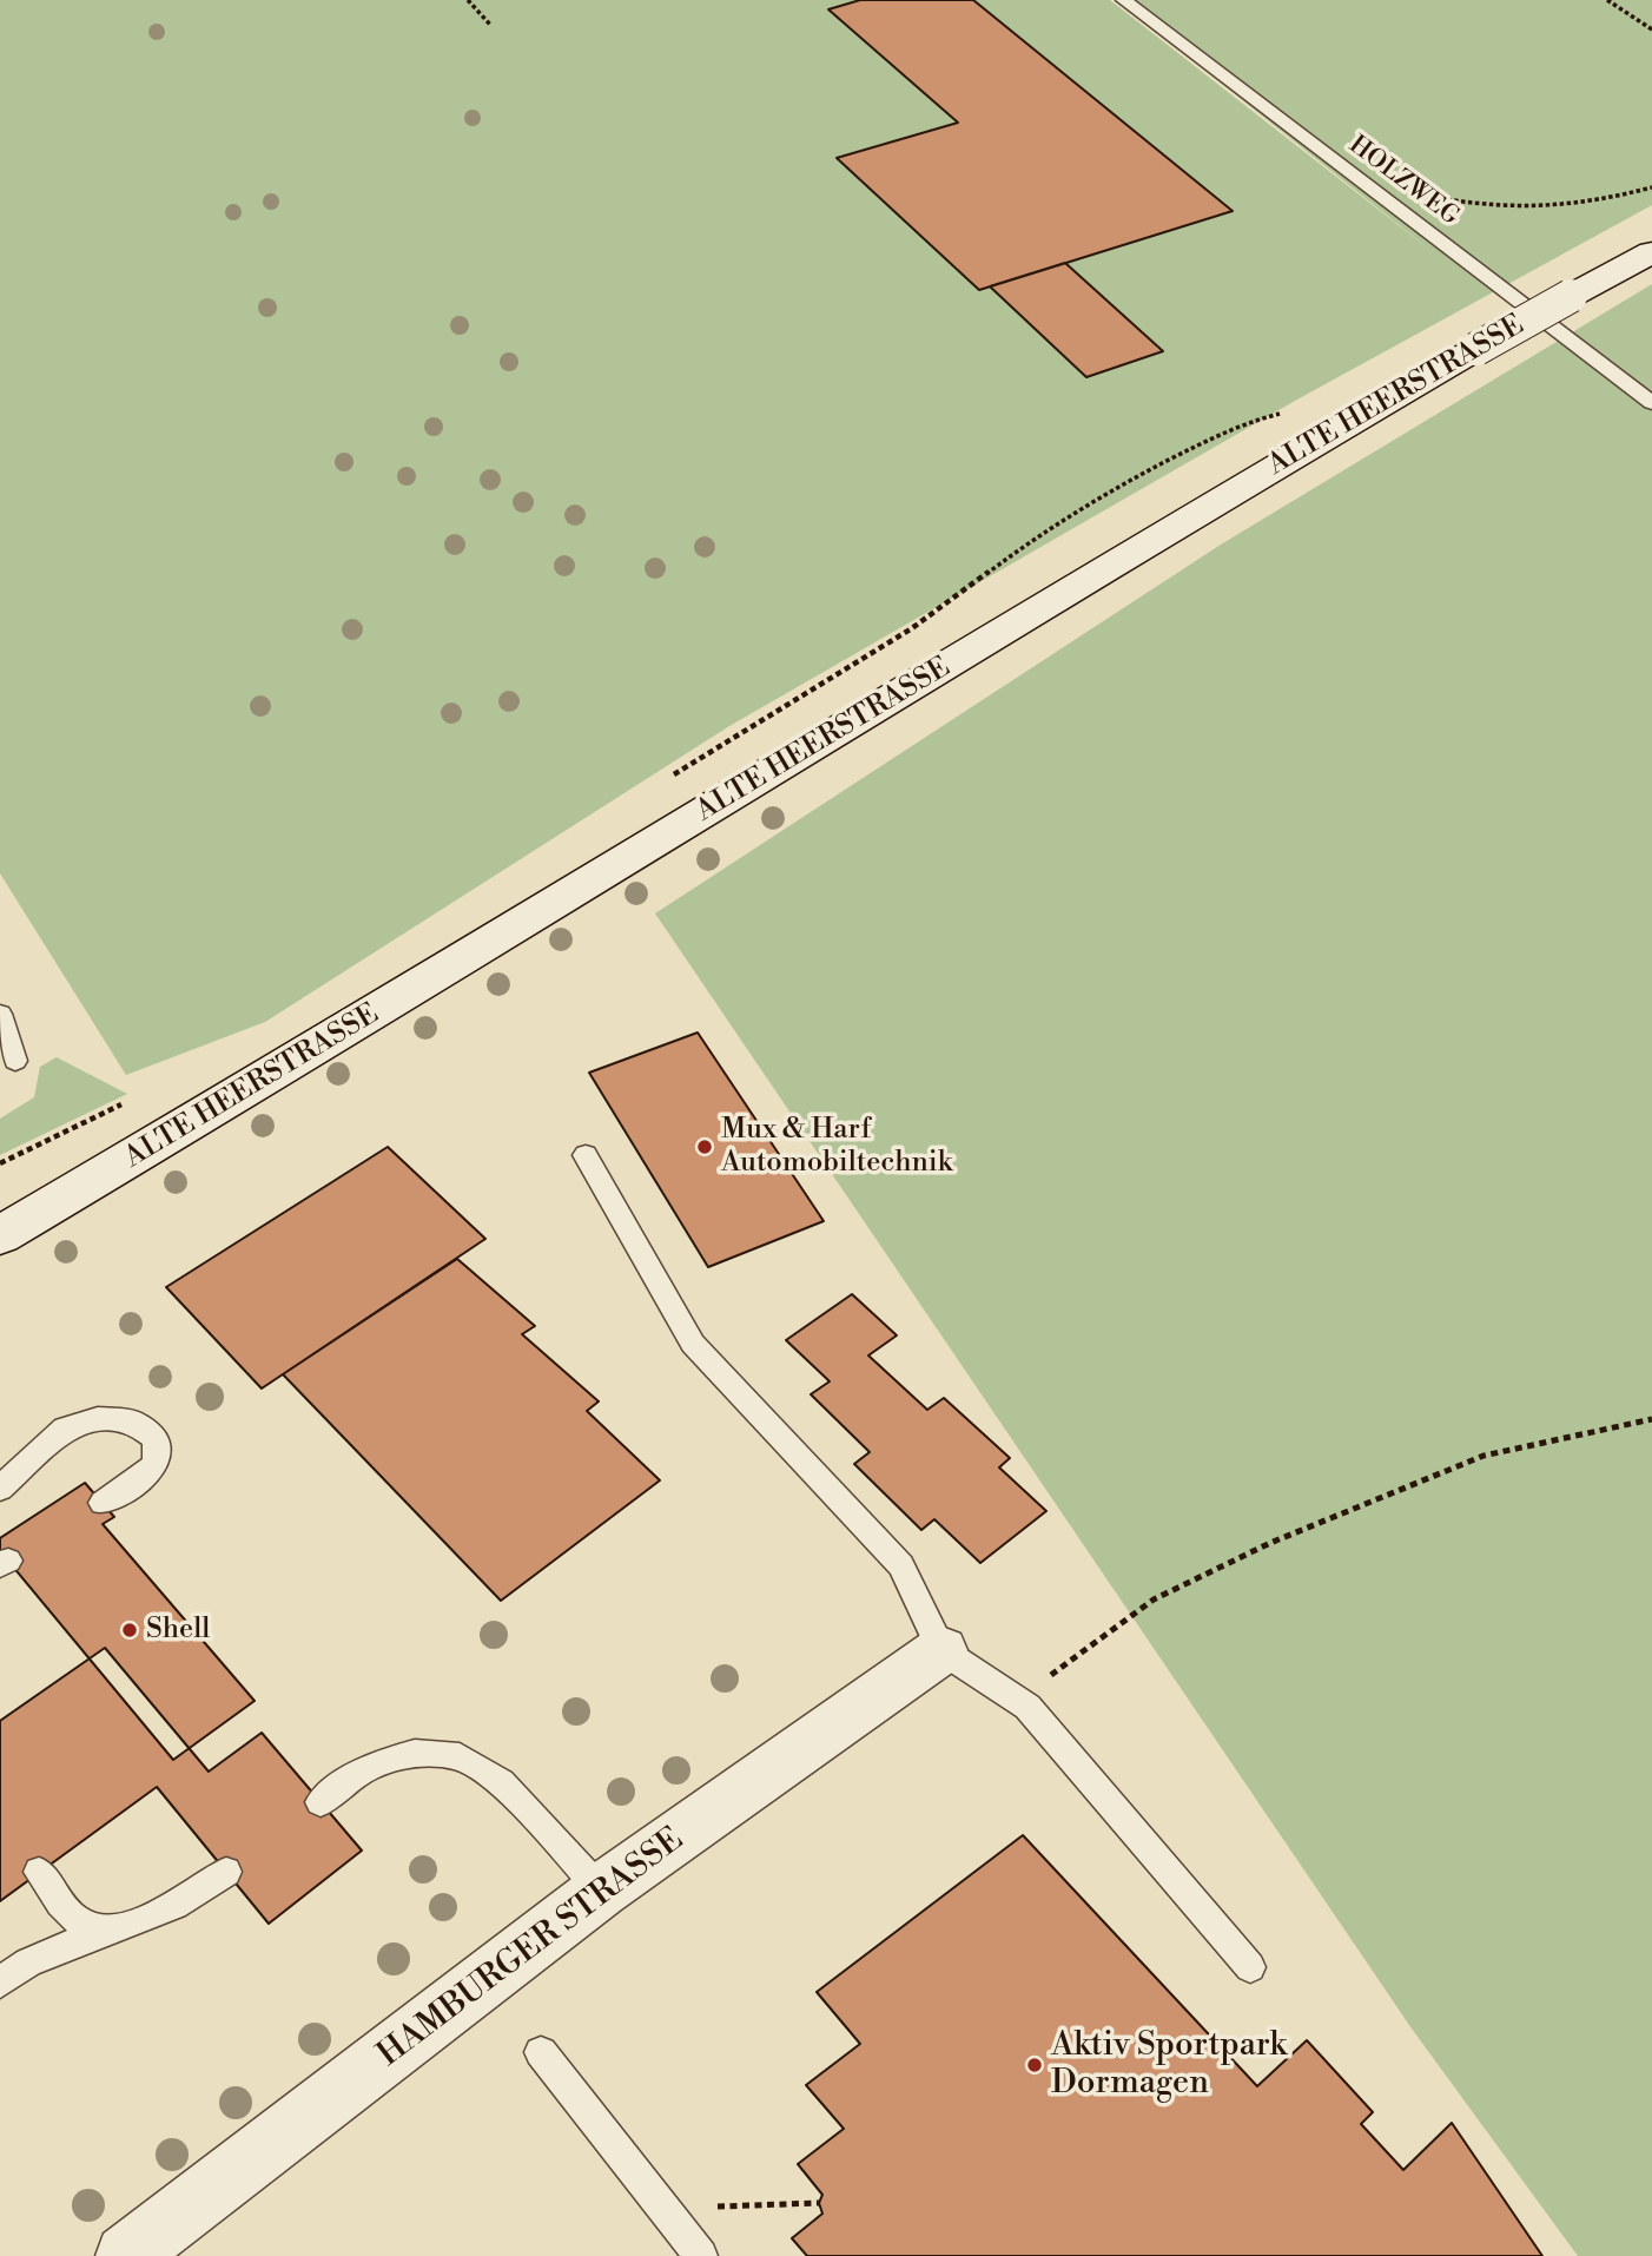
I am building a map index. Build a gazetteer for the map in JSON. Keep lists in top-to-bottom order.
{
  "streets": {
    "street": ["ALTE HEERSTRASSE", "HAMBURGER STRASSE"],
    "lane": ["HOLZWEG"]
  },
  "places": ["Mux & Harf Automobiltechnik", "Shell", "Aktiv Sportpark Dormagen"]
}
